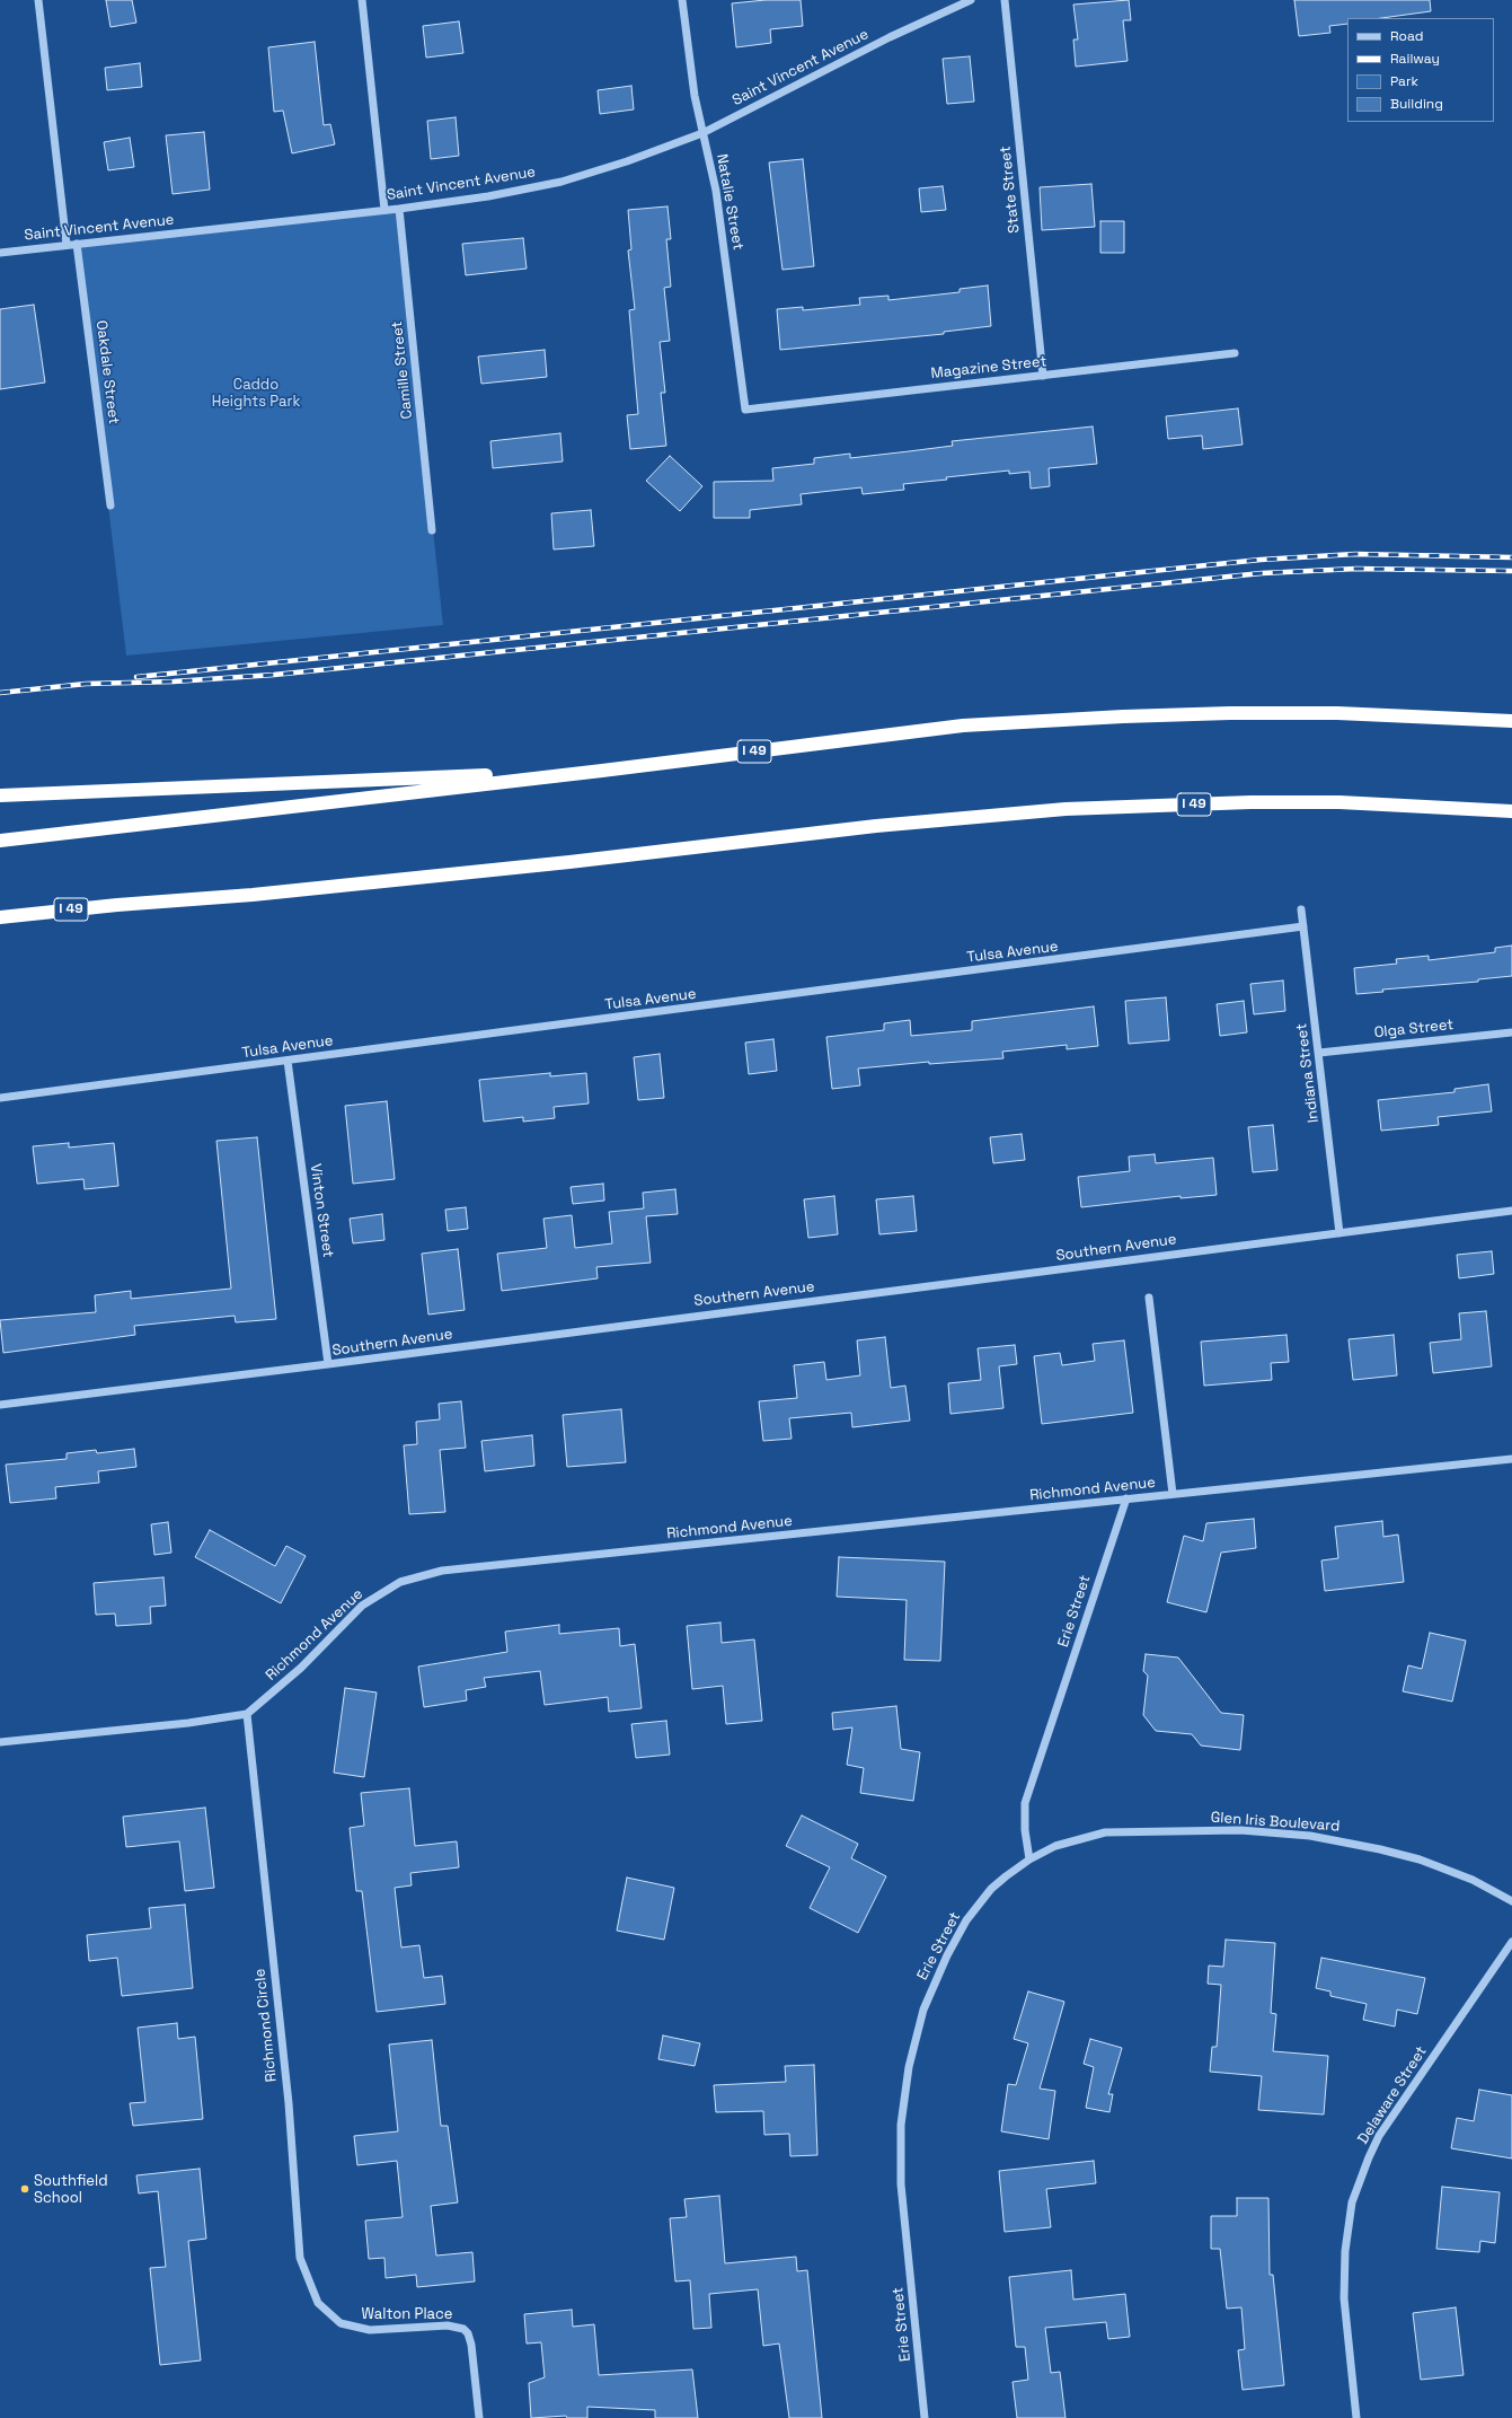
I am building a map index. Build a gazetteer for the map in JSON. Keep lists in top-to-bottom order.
{
  "streets": {
    "highway": ["I 49"],
    "street": [
      "Saint Vincent Avenue",
      "State Street",
      "Natalie Street",
      "Magazine Street",
      "Camille Street",
      "Oakdale Street",
      "Tulsa Avenue",
      "Olga Street",
      "Indiana Street",
      "Vinton Street",
      "Southern Avenue",
      "Richmond Avenue",
      "Erie Street",
      "Glen Iris Boulevard",
      "Richmond Circle",
      "Delaware Street",
      "Walton Place"
    ]
  },
  "crossings": [
    ["Saint Vincent Avenue", "Natalie Street"],
    ["Saint Vincent Avenue", "Camille Street"],
    ["Saint Vincent Avenue", "Oakdale Street"],
    ["State Street", "Magazine Street"],
    ["Natalie Street", "Magazine Street"],
    ["Tulsa Avenue", "Indiana Street"],
    ["Tulsa Avenue", "Vinton Street"],
    ["Olga Street", "Indiana Street"],
    ["Indiana Street", "Southern Avenue"],
    ["Vinton Street", "Southern Avenue"],
    ["Richmond Avenue", "Erie Street"],
    ["Richmond Avenue", "Richmond Circle"],
    ["Erie Street", "Glen Iris Boulevard"],
    ["Richmond Circle", "Walton Place"]
  ],
  "parks": ["Caddo Heights Park"],
  "places": ["Southfield School"],
  "legend": [
    "Road",
    "Railway",
    "Park",
    "Building"
  ]
}
